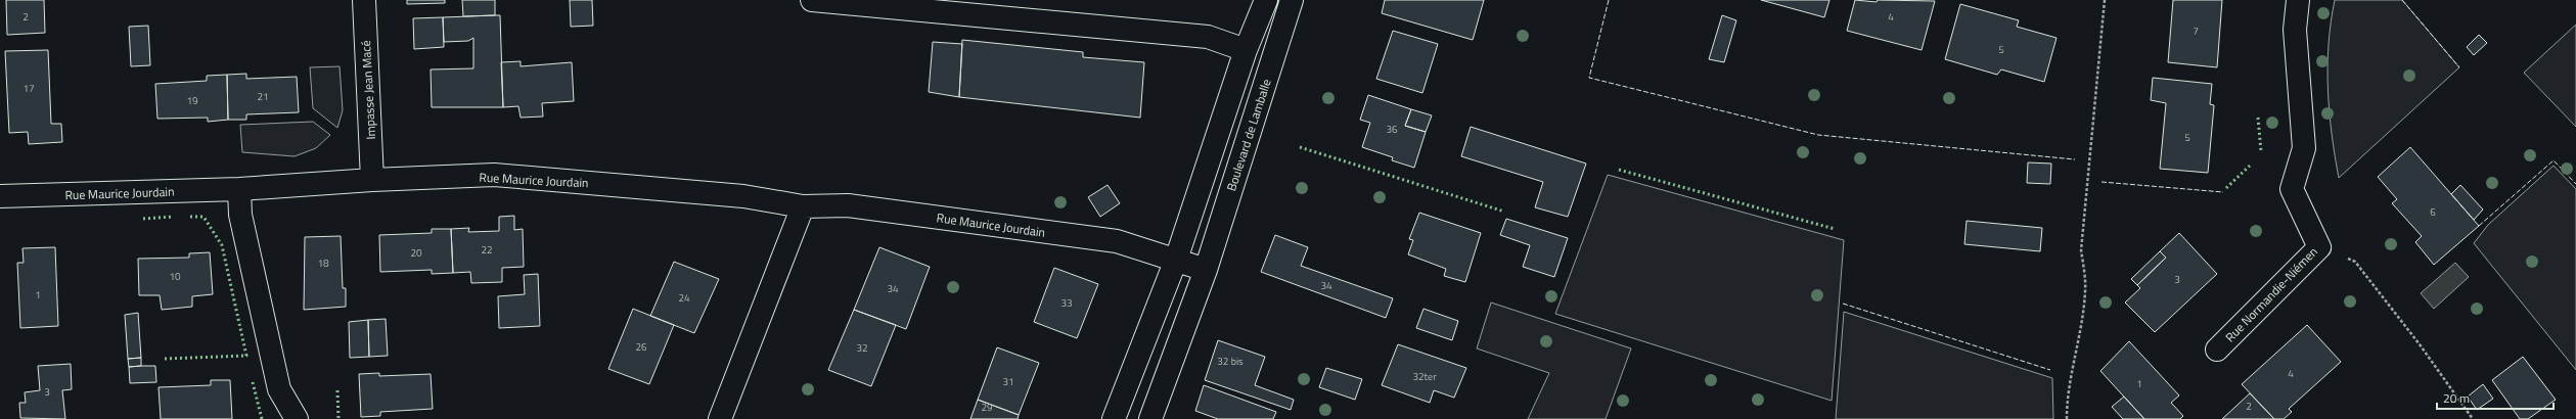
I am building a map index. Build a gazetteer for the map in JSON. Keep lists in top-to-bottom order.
{
  "streets": {
    "street": [
      "Impasse Jean Macé",
      "Boulevard de Lamballe",
      "Rue Maurice Jourdain",
      "Rue Normandie-Niémen"
    ]
  },
  "crossings": [
    ["Impasse Jean Macé", "Rue Maurice Jourdain"]
  ],
  "house_numbers": [
    "2",
    "4",
    "7",
    "5",
    "17",
    "21",
    "19",
    "36",
    "5",
    "6",
    "22",
    "20",
    "18",
    "10",
    "3",
    "34",
    "34",
    "1",
    "24",
    "33",
    "26",
    "32",
    "32 bis",
    "4",
    "32ter",
    "31",
    "1",
    "3",
    "2",
    "29"
  ],
  "scale_bar": "20 m"
}
